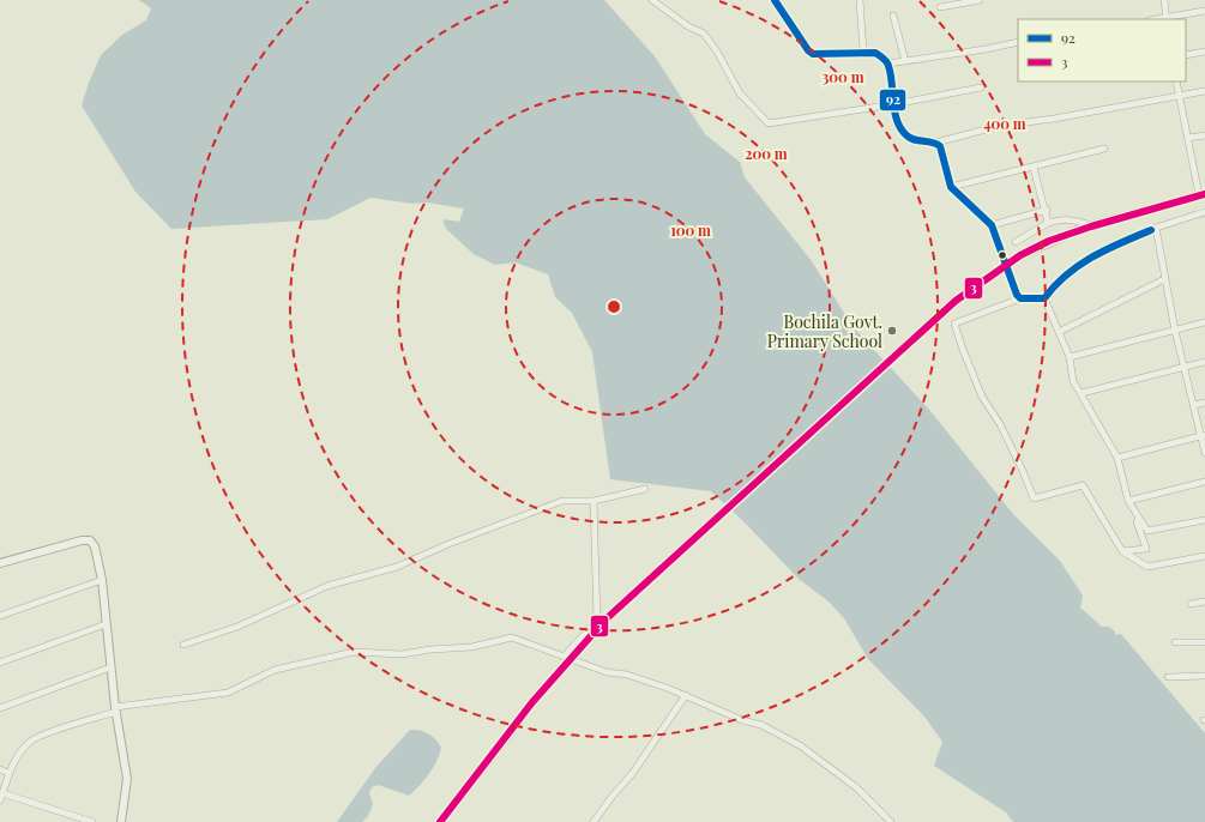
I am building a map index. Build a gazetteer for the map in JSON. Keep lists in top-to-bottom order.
{
  "places": ["Bochila Govt. Primary School"],
  "lines": ["transit line 92", "transit line 3"],
  "legend": ["92", "3"],
  "rings": [
    "300 m",
    "400 m",
    "200 m",
    "100 m"
  ]
}
